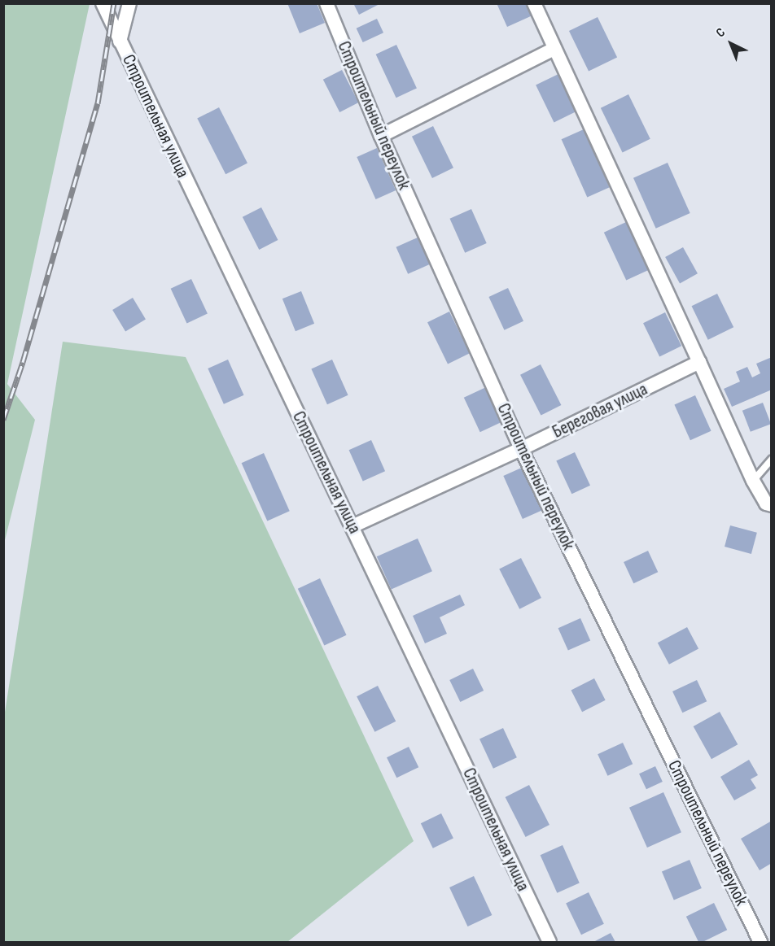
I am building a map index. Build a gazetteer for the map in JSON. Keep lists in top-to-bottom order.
{
  "streets": {
    "street": ["Строительный переулок", "Строительная улица", "Береговая улица"]
  },
  "crossings": [
    ["Строительный переулок", "Береговая улица"],
    ["Строительная улица", "Береговая улица"]
  ],
  "north": "top left"
}
